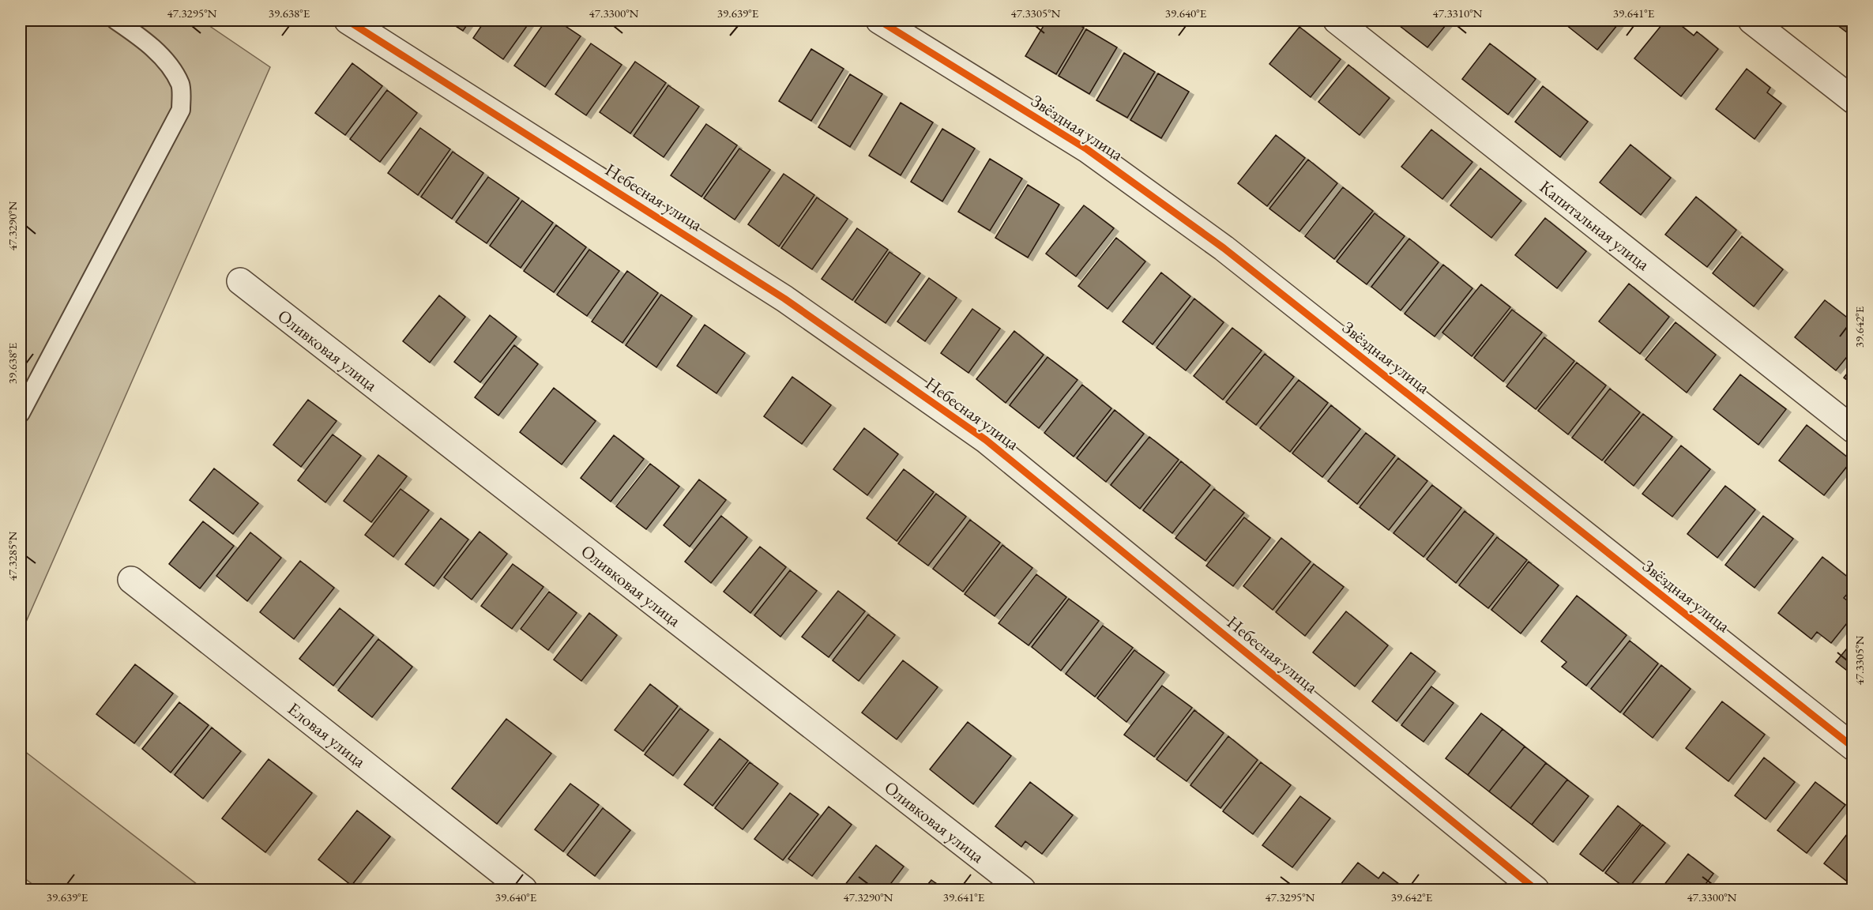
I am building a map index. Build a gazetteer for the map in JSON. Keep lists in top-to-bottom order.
{
  "streets": {
    "street": [
      "Звёздная улица",
      "Небесная улица",
      "Капитальная улица",
      "Оливковая улица",
      "Еловая улица"
    ]
  },
  "coordinates": [
    "47.3295°N",
    "39.638°E",
    "47.3300°N",
    "39.639°E",
    "47.3305°N",
    "39.640°E",
    "47.3310°N",
    "39.641°E",
    "47.3290°N",
    "39.642°E",
    "47.3285°N"
  ]
}
